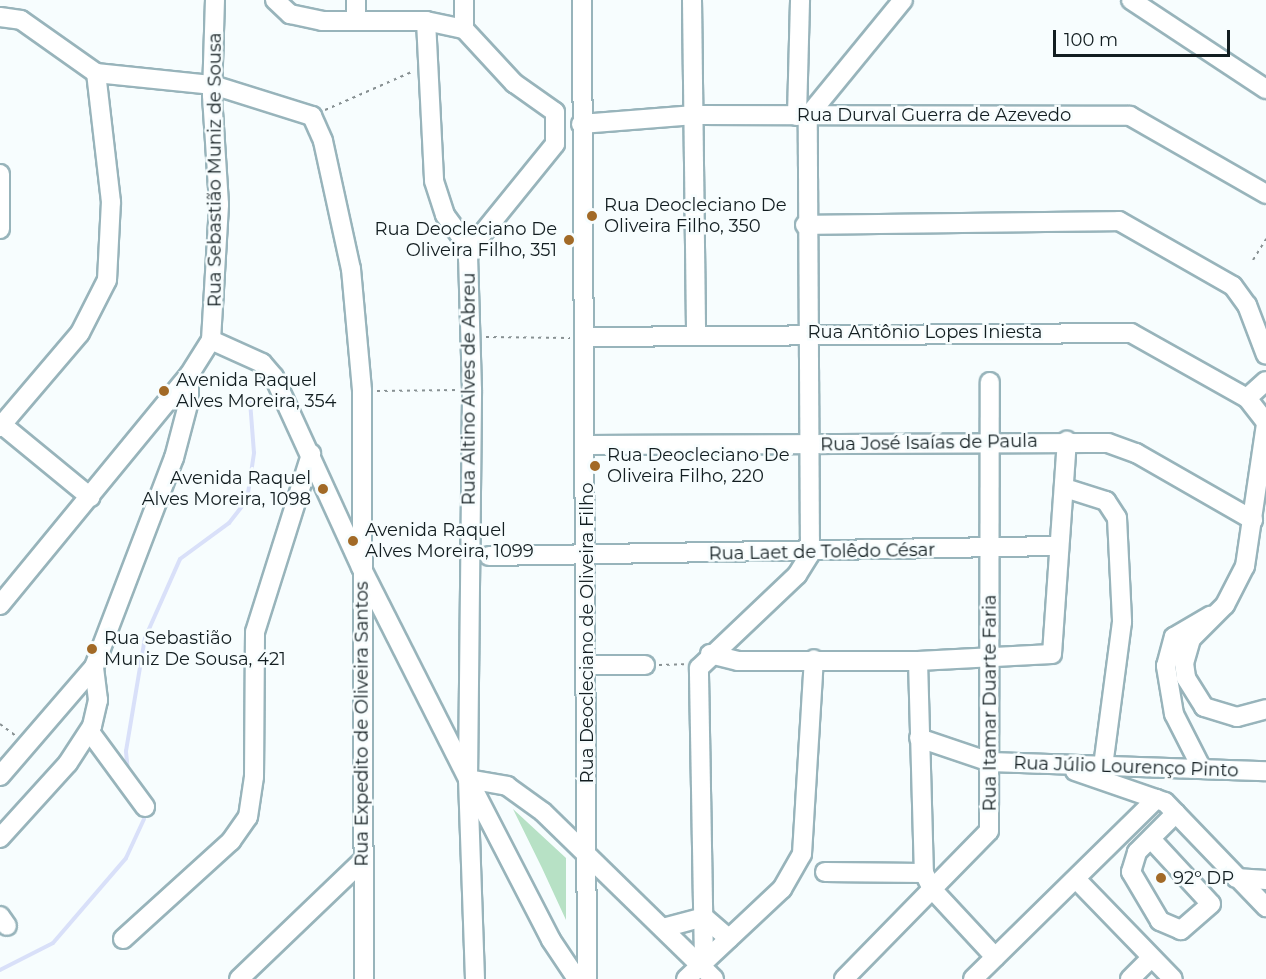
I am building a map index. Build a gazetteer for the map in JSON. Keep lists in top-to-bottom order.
{
  "streets": {
    "street": [
      "Rua Durval Guerra de Azevedo",
      "Rua Sebastião Muniz de Sousa",
      "Rua Antônio Lopes Iniesta",
      "Rua Altino Alves de Abreu",
      "Rua José Isaías de Paula",
      "Rua Laet de Tolêdo César",
      "Rua Deocleciano de Oliveira Filho",
      "Rua Itamar Duarte Faria",
      "Rua Expedito de Oliveira Santos",
      "Rua Júlio Lourenço Pinto"
    ]
  },
  "crossings": [
    ["Rua Durval Guerra de Azevedo", "Rua Deocleciano de Oliveira Filho"],
    ["Rua Antônio Lopes Iniesta", "Rua Deocleciano de Oliveira Filho"],
    ["Rua José Isaías de Paula", "Rua Deocleciano de Oliveira Filho"],
    ["Rua José Isaías de Paula", "Rua Itamar Duarte Faria"],
    ["Rua Laet de Tolêdo César", "Rua Deocleciano de Oliveira Filho"],
    ["Rua Laet de Tolêdo César", "Rua Itamar Duarte Faria"],
    ["Rua Itamar Duarte Faria", "Rua Júlio Lourenço Pinto"]
  ],
  "places": [
    "Rua Deocleciano De Oliveira Filho, 350",
    "Rua Deocleciano De Oliveira Filho, 351",
    "Avenida Raquel Alves Moreira, 354",
    "Rua Deocleciano De Oliveira Filho, 220",
    "Avenida Raquel Alves Moreira, 1098",
    "Avenida Raquel Alves Moreira, 1099",
    "Rua Sebastião Muniz De Sousa, 421",
    "92º DP"
  ],
  "scale_bar": "100 m"
}
